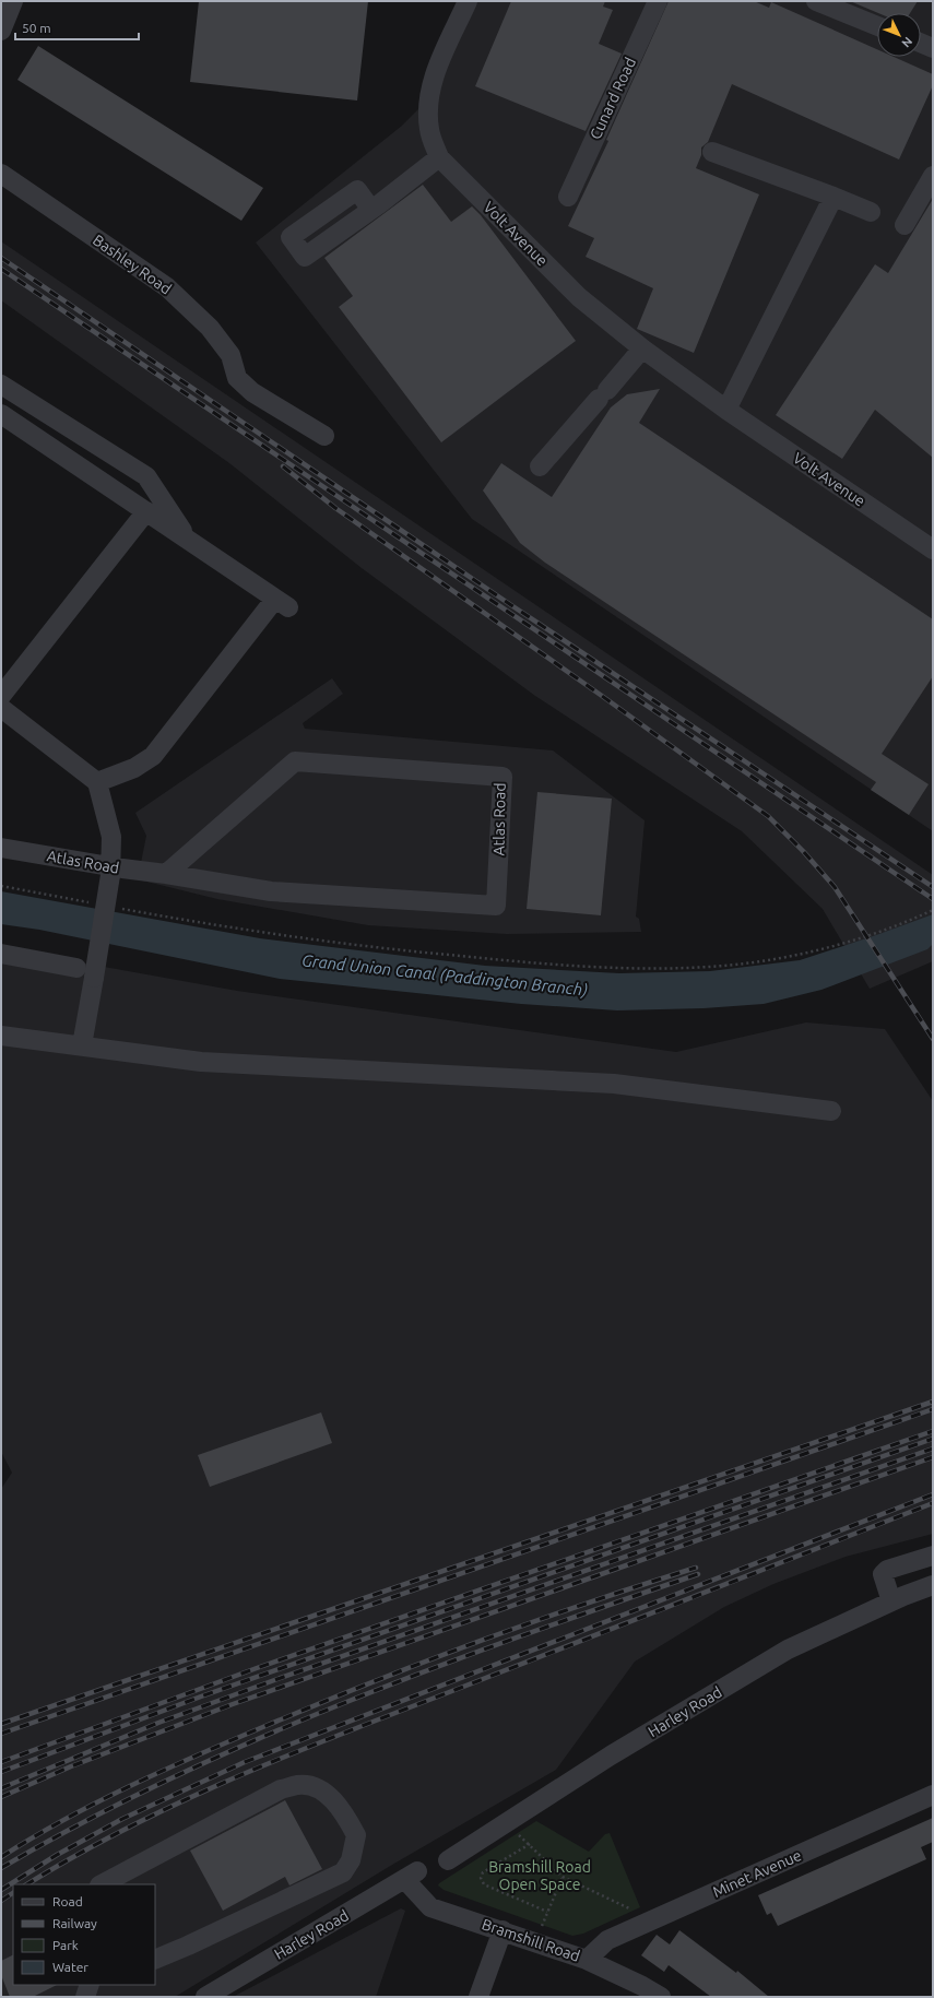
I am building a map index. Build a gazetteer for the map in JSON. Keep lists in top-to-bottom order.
{
  "streets": {
    "street": [
      "Cunard Road",
      "Volt Avenue",
      "Bashley Road",
      "Atlas Road",
      "Harley Road",
      "Minet Avenue",
      "Bramshill Road"
    ]
  },
  "crossings": [
    ["Harley Road", "Bramshill Road"],
    ["Minet Avenue", "Bramshill Road"]
  ],
  "water": ["Grand Union Canal (Paddington Branch)"],
  "parks": ["Bramshill Road Open Space"],
  "legend": [
    "Road",
    "Railway",
    "Park",
    "Water"
  ],
  "scale_bar": "50 m",
  "north": "bottom right"
}
